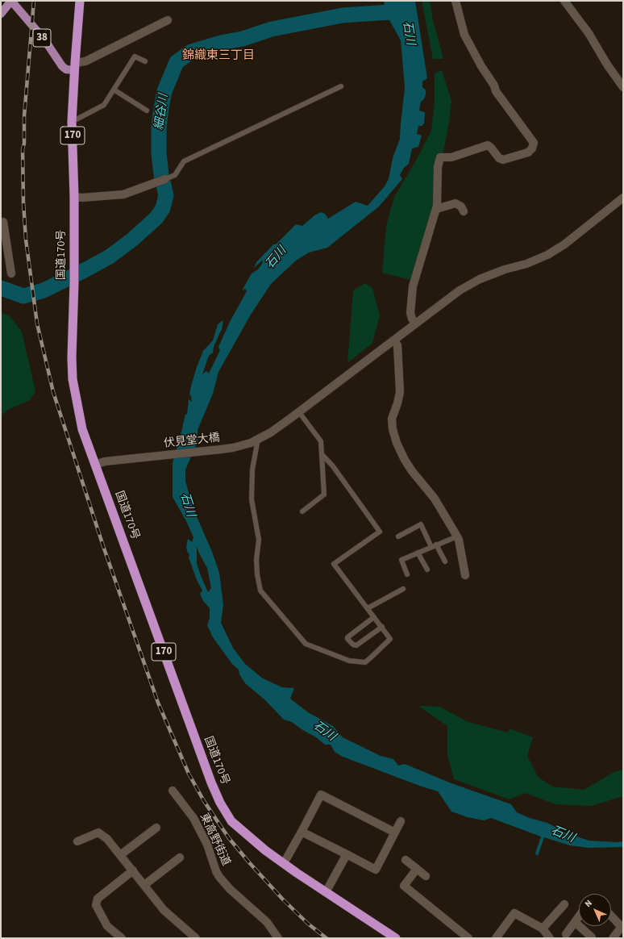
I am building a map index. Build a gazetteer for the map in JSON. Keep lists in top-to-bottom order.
{
  "streets": {
    "highway": ["170", "国道170号"],
    "main road": ["38"],
    "street": ["伏見堂大橋", "東高野街道"]
  },
  "crossings": [
    ["38", "国道170号"],
    ["国道170号", "伏見堂大橋"]
  ],
  "districts": ["錦織東三丁目"],
  "water": ["石川", "細谷川"],
  "north": "top left"
}
